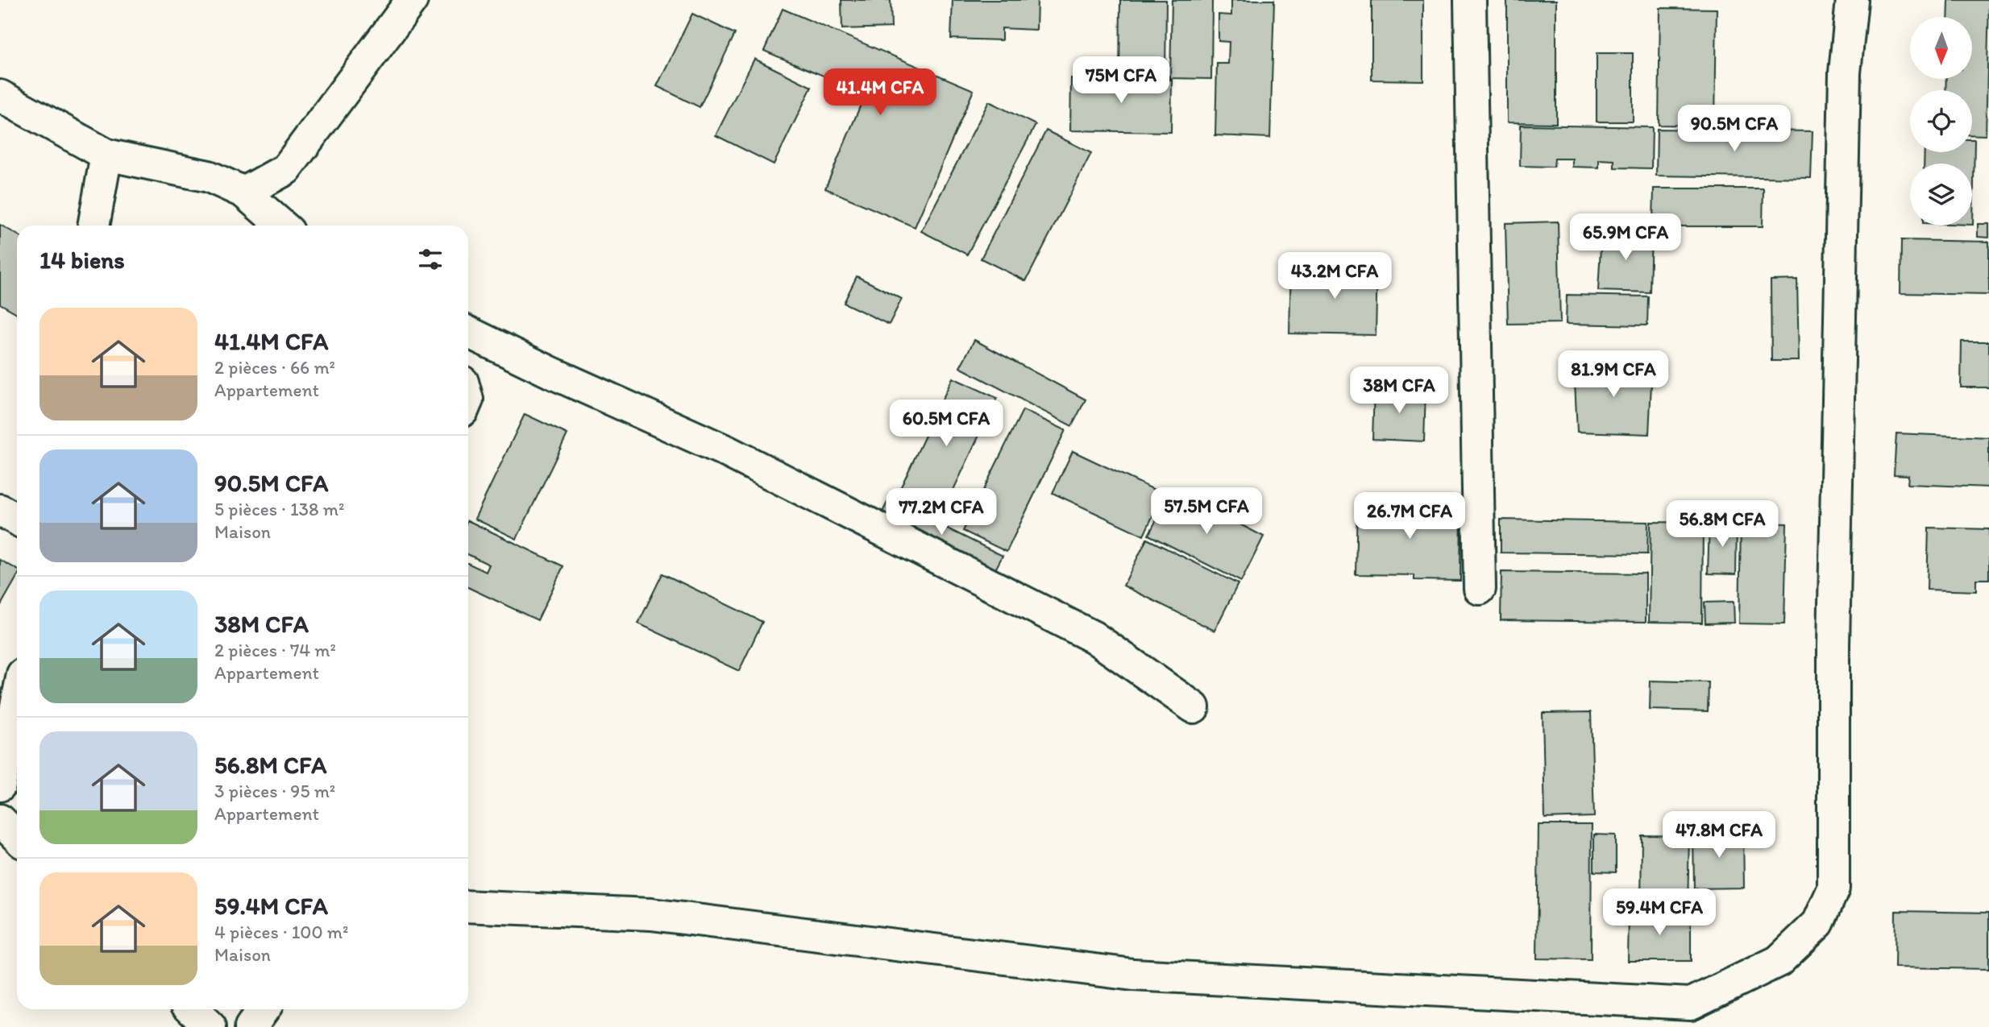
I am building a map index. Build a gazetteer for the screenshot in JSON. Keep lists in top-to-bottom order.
{
  "north": "bottom",
  "page": {
    "price": [
      "75M CFA",
      "41.4M CFA",
      "90.5M CFA",
      "65.9M CFA",
      "43.2M CFA",
      "81.9M CFA",
      "38M CFA",
      "60.5M CFA",
      "57.5M CFA",
      "77.2M CFA",
      "26.7M CFA",
      "56.8M CFA",
      "47.8M CFA",
      "59.4M CFA"
    ],
    "heading": "14 biens",
    "list": [
      {
        "name": "41.4M CFA",
        "note": "2 pièces · 66 m² · Appartement"
      },
      {
        "name": "90.5M CFA",
        "note": "5 pièces · 138 m² · Maison"
      },
      {
        "name": "38M CFA",
        "note": "2 pièces · 74 m² · Appartement"
      },
      {
        "name": "56.8M CFA",
        "note": "3 pièces · 95 m² · Appartement"
      },
      {
        "name": "59.4M CFA",
        "note": "4 pièces · 100 m² · Maison"
      }
    ]
  }
}
